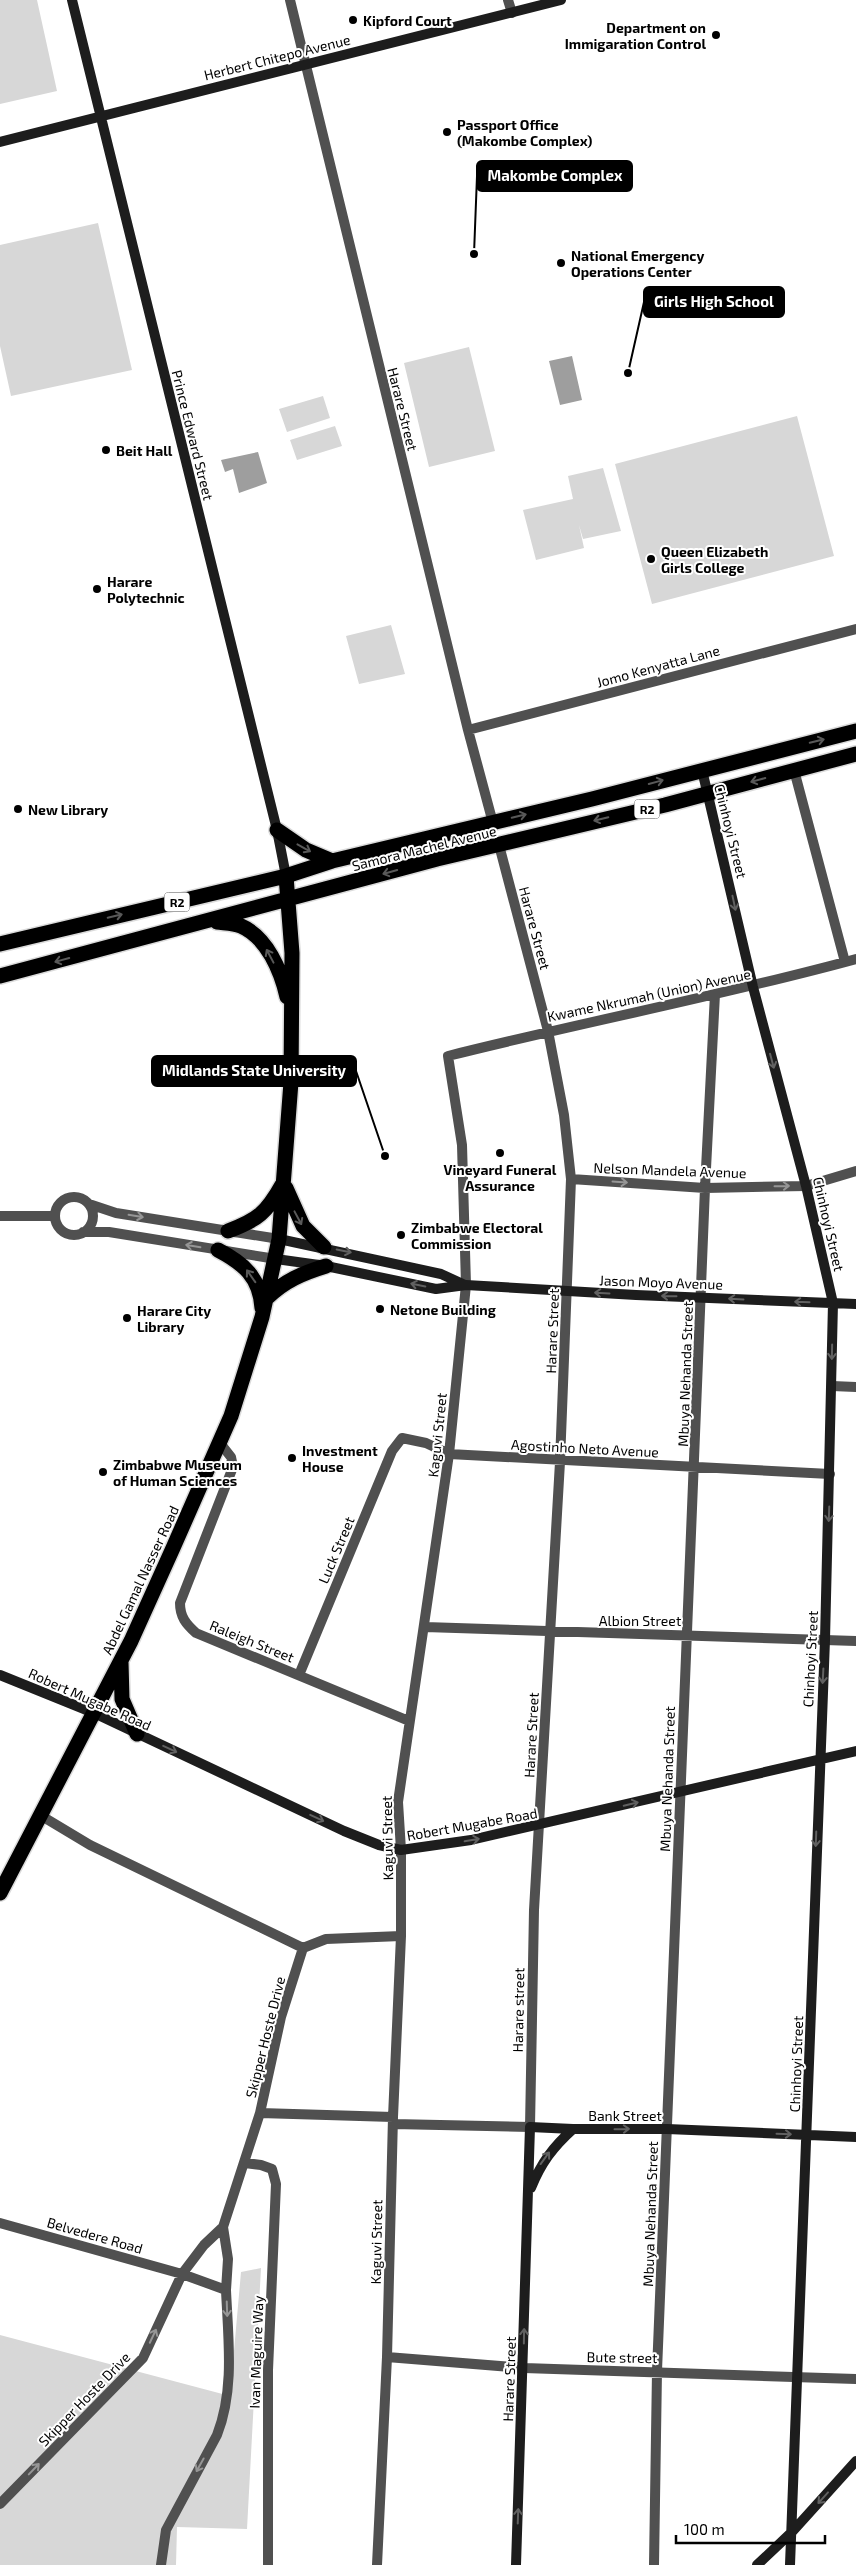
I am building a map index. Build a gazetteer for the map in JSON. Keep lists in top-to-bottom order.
{
  "streets": {
    "highway": ["R2", "Samora Machel Avenue", "Abdel Gamal Nasser Road"],
    "main road": [
      "Herbert Chitepo Avenue",
      "Harare Street",
      "Prince Edward Street",
      "Chinhoyi Street",
      "Jason Moyo Avenue",
      "Robert Mugabe Road",
      "Harare street",
      "Bank Street"
    ],
    "street": [
      "Jomo Kenyatta Lane",
      "Kwame Nkrumah (Union) Avenue",
      "Nelson Mandela Avenue",
      "Mbuya Nehanda Street",
      "Kaguvi Street",
      "Agostinho Neto Avenue",
      "Luck Street",
      "Albion Street",
      "Raleigh Street",
      "Skipper Hoste Drive",
      "Belvedere Road",
      "Ivan Maguire Way",
      "Bute street"
    ]
  },
  "crossings": [
    ["Herbert Chitepo Avenue", "Harare Street"],
    ["Herbert Chitepo Avenue", "Prince Edward Street"],
    ["Harare Street", "Jomo Kenyatta Lane"],
    ["Harare Street", "Samora Machel Avenue"],
    ["Harare Street", "Kwame Nkrumah (Union) Avenue"],
    ["Harare Street", "Nelson Mandela Avenue"],
    ["Harare Street", "Jason Moyo Avenue"],
    ["Harare Street", "Agostinho Neto Avenue"],
    ["Harare Street", "Albion Street"],
    ["Harare Street", "Robert Mugabe Road"],
    ["Harare Street", "Harare street"],
    ["Harare Street", "Bute street"],
    ["Prince Edward Street", "Samora Machel Avenue"],
    ["Prince Edward Street", "Abdel Gamal Nasser Road"],
    ["Chinhoyi Street", "Samora Machel Avenue"],
    ["Chinhoyi Street", "Kwame Nkrumah (Union) Avenue"],
    ["Chinhoyi Street", "Nelson Mandela Avenue"],
    ["Chinhoyi Street", "Jason Moyo Avenue"],
    ["Chinhoyi Street", "Agostinho Neto Avenue"],
    ["Chinhoyi Street", "Albion Street"],
    ["Chinhoyi Street", "Robert Mugabe Road"],
    ["Chinhoyi Street", "Bank Street"],
    ["Chinhoyi Street", "Bute street"],
    ["Samora Machel Avenue", "Abdel Gamal Nasser Road"],
    ["Kwame Nkrumah (Union) Avenue", "Mbuya Nehanda Street"],
    ["Kwame Nkrumah (Union) Avenue", "Kaguvi Street"],
    ["Nelson Mandela Avenue", "Mbuya Nehanda Street"],
    ["Jason Moyo Avenue", "Mbuya Nehanda Street"],
    ["Jason Moyo Avenue", "Kaguvi Street"],
    ["Jason Moyo Avenue", "Abdel Gamal Nasser Road"],
    ["Mbuya Nehanda Street", "Agostinho Neto Avenue"],
    ["Mbuya Nehanda Street", "Albion Street"],
    ["Mbuya Nehanda Street", "Robert Mugabe Road"],
    ["Mbuya Nehanda Street", "Bank Street"],
    ["Mbuya Nehanda Street", "Bute street"],
    ["Kaguvi Street", "Agostinho Neto Avenue"],
    ["Kaguvi Street", "Albion Street"],
    ["Kaguvi Street", "Raleigh Street"],
    ["Kaguvi Street", "Robert Mugabe Road"],
    ["Kaguvi Street", "Bank Street"],
    ["Kaguvi Street", "Bute street"],
    ["Agostinho Neto Avenue", "Luck Street"],
    ["Luck Street", "Raleigh Street"],
    ["Abdel Gamal Nasser Road", "Raleigh Street"],
    ["Abdel Gamal Nasser Road", "Robert Mugabe Road"],
    ["Robert Mugabe Road", "Harare street"],
    ["Harare street", "Bank Street"],
    ["Skipper Hoste Drive", "Bank Street"],
    ["Skipper Hoste Drive", "Belvedere Road"],
    ["Skipper Hoste Drive", "Ivan Maguire Way"]
  ],
  "one_way": [
    "Chinhoyi Street",
    "Nelson Mandela Avenue",
    "Robert Mugabe Road",
    "Bank Street"
  ],
  "places": [
    "Kipford Court",
    "Department on Immigaration Control",
    "Passport Office (Makombe Complex)",
    "Makombe Complex",
    "National Emergency Operations Center",
    "Girls High School",
    "Beit Hall",
    "Queen Elizabeth Girls College",
    "Harare Polytechnic",
    "New Library",
    "Vineyard Funeral Assurance",
    "Midlands State University",
    "Zimbabwe Electoral Commission",
    "Netone Building",
    "Harare City Library",
    "Investment House",
    "Zimbabwe Museum of Human Sciences"
  ],
  "scale_bar": "100 m"
}
